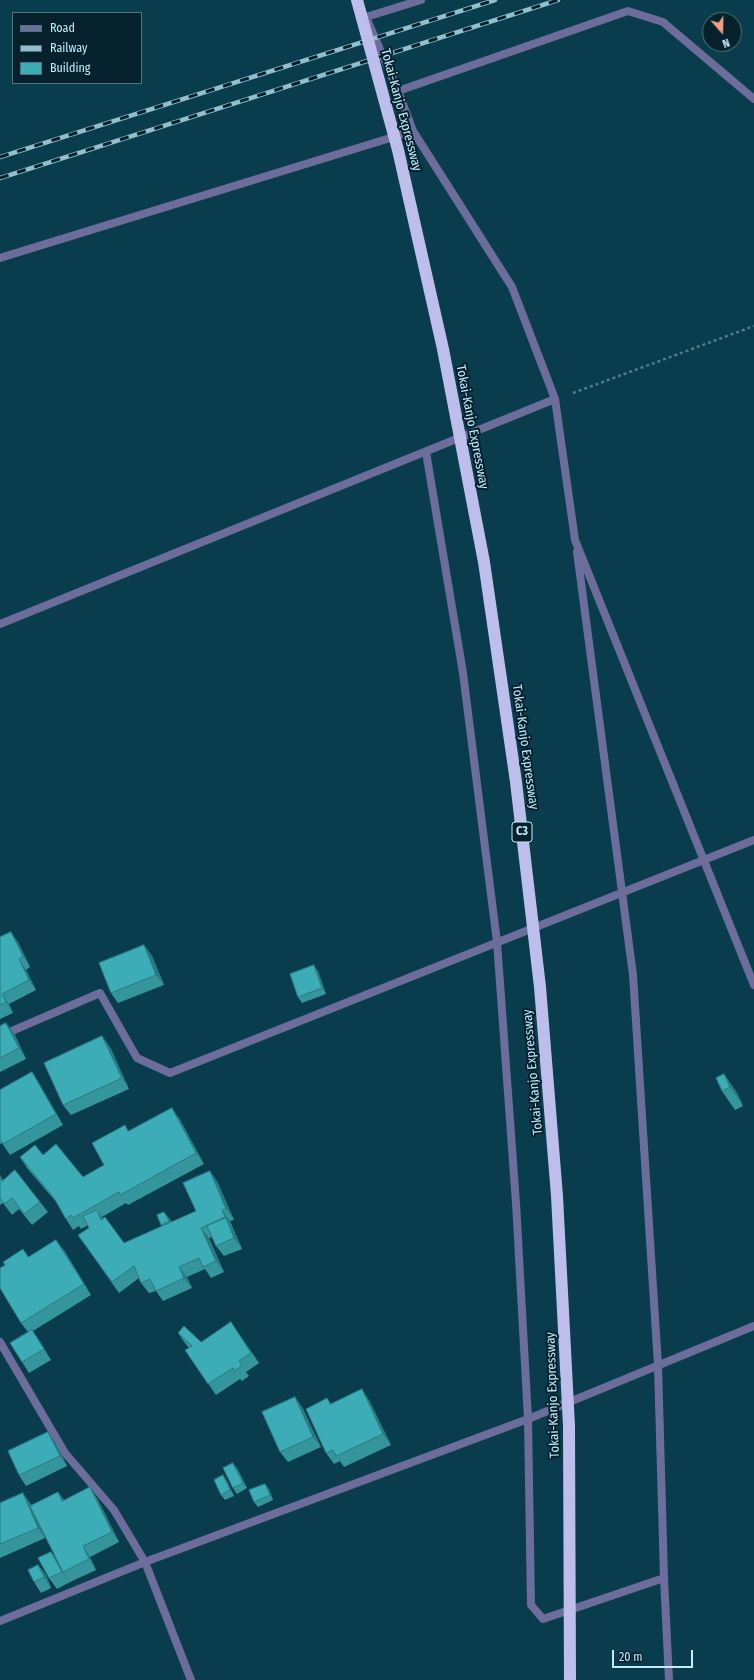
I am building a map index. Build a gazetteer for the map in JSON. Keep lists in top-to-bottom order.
{
  "streets": {
    "highway": ["Tokai-Kanjo Expressway", "C3"]
  },
  "legend": ["Road", "Railway", "Building"],
  "scale_bar": "20 m",
  "north": "bottom"
}
